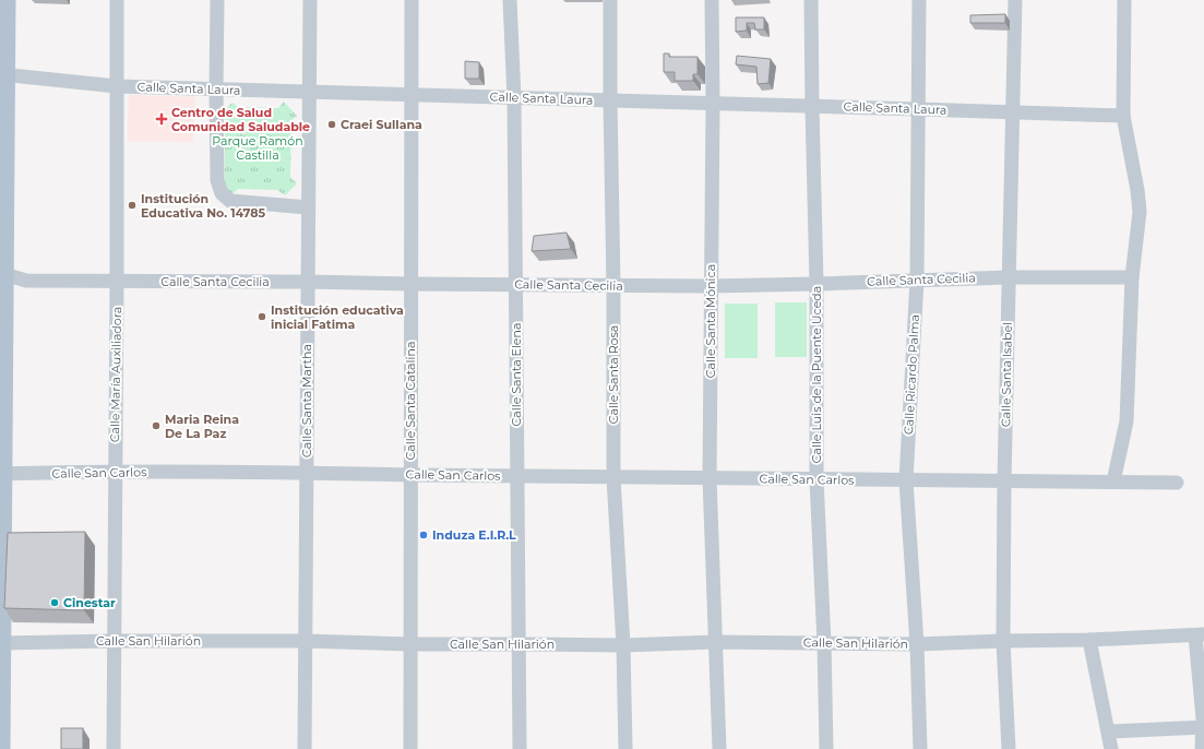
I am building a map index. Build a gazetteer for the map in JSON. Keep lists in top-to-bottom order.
{
  "streets": {
    "street": [
      "Calle Santa Laura",
      "Calle Santa Cecilia",
      "Calle Santa Mónica",
      "Calle María Auxiliadora",
      "Calle Santa Elena",
      "Calle Santa Rosa",
      "Calle Luis de la Puente Uceda",
      "Calle Ricardo Palma",
      "Calle Santa Isabel",
      "Calle Santa Martha",
      "Calle Santa Catalina",
      "Calle San Carlos",
      "Calle San Hilarión"
    ]
  },
  "crossings": [
    ["Calle Santa Laura", "Calle Santa Mónica"],
    ["Calle Santa Laura", "Calle María Auxiliadora"],
    ["Calle Santa Laura", "Calle Santa Elena"],
    ["Calle Santa Laura", "Calle Santa Rosa"],
    ["Calle Santa Laura", "Calle Luis de la Puente Uceda"],
    ["Calle Santa Laura", "Calle Ricardo Palma"],
    ["Calle Santa Laura", "Calle Santa Isabel"],
    ["Calle Santa Laura", "Calle Santa Martha"],
    ["Calle Santa Laura", "Calle Santa Catalina"],
    ["Calle Santa Cecilia", "Calle Santa Mónica"],
    ["Calle Santa Cecilia", "Calle María Auxiliadora"],
    ["Calle Santa Cecilia", "Calle Santa Elena"],
    ["Calle Santa Cecilia", "Calle Santa Rosa"],
    ["Calle Santa Cecilia", "Calle Luis de la Puente Uceda"],
    ["Calle Santa Cecilia", "Calle Ricardo Palma"],
    ["Calle Santa Cecilia", "Calle Santa Isabel"],
    ["Calle Santa Cecilia", "Calle Santa Martha"],
    ["Calle Santa Cecilia", "Calle Santa Catalina"],
    ["Calle Santa Mónica", "Calle San Carlos"],
    ["Calle Santa Mónica", "Calle San Hilarión"],
    ["Calle María Auxiliadora", "Calle San Carlos"],
    ["Calle María Auxiliadora", "Calle San Hilarión"],
    ["Calle Santa Elena", "Calle San Carlos"],
    ["Calle Santa Elena", "Calle San Hilarión"],
    ["Calle Santa Rosa", "Calle San Carlos"],
    ["Calle Santa Rosa", "Calle San Hilarión"],
    ["Calle Luis de la Puente Uceda", "Calle San Carlos"],
    ["Calle Luis de la Puente Uceda", "Calle San Hilarión"],
    ["Calle Ricardo Palma", "Calle San Carlos"],
    ["Calle Ricardo Palma", "Calle San Hilarión"],
    ["Calle Santa Isabel", "Calle San Carlos"],
    ["Calle Santa Isabel", "Calle San Hilarión"],
    ["Calle Santa Martha", "Calle San Carlos"],
    ["Calle Santa Martha", "Calle San Hilarión"],
    ["Calle Santa Catalina", "Calle San Carlos"],
    ["Calle Santa Catalina", "Calle San Hilarión"]
  ],
  "parks": ["Parque Ramón Castilla"],
  "places": {
    "health": ["Centro de Salud Comunidad Saludable"],
    "other": [
      "Craei Sullana",
      "Institución Educativa No. 14785",
      "Institución educativa inicial Fatima",
      "Maria Reina De La Paz",
      "Induza E.I.R.L",
      "Cinestar"
    ]
  }
}
